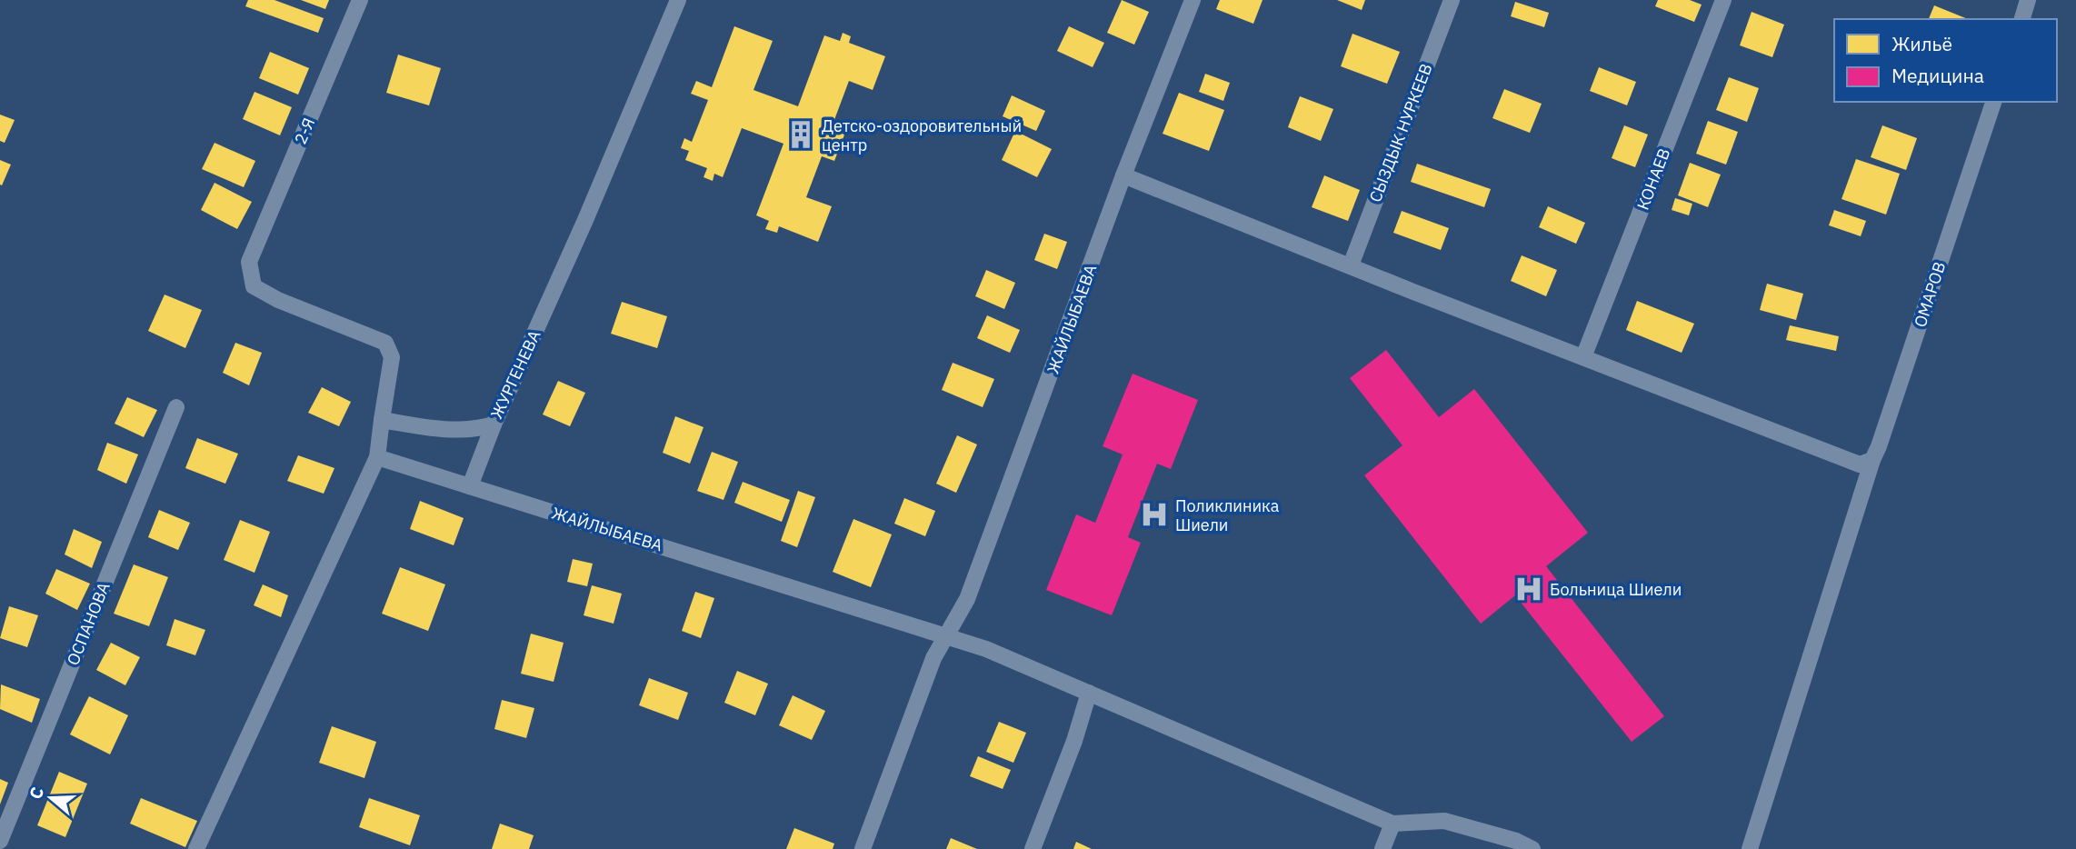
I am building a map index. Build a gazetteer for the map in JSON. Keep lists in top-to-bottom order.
{
  "streets": {
    "street": [
      "2-Я",
      "СЫЗДЫК НУРКЕЕВ",
      "КОНАЕВ",
      "ОМАРОВ",
      "ЖАЙЛЫБАЕВА",
      "ЖУРГЕНЕВА",
      "ОСПАНОВА"
    ]
  },
  "crossings": [
    ["2-Я", "ЖУРГЕНЕВА"]
  ],
  "places": {
    "building": ["Детско-оздоровительный центр"],
    "hospital": ["Поликлиника Шиели", "Больница Шиели"]
  },
  "legend": ["Жильё", "Медицина"],
  "north": "left"
}
